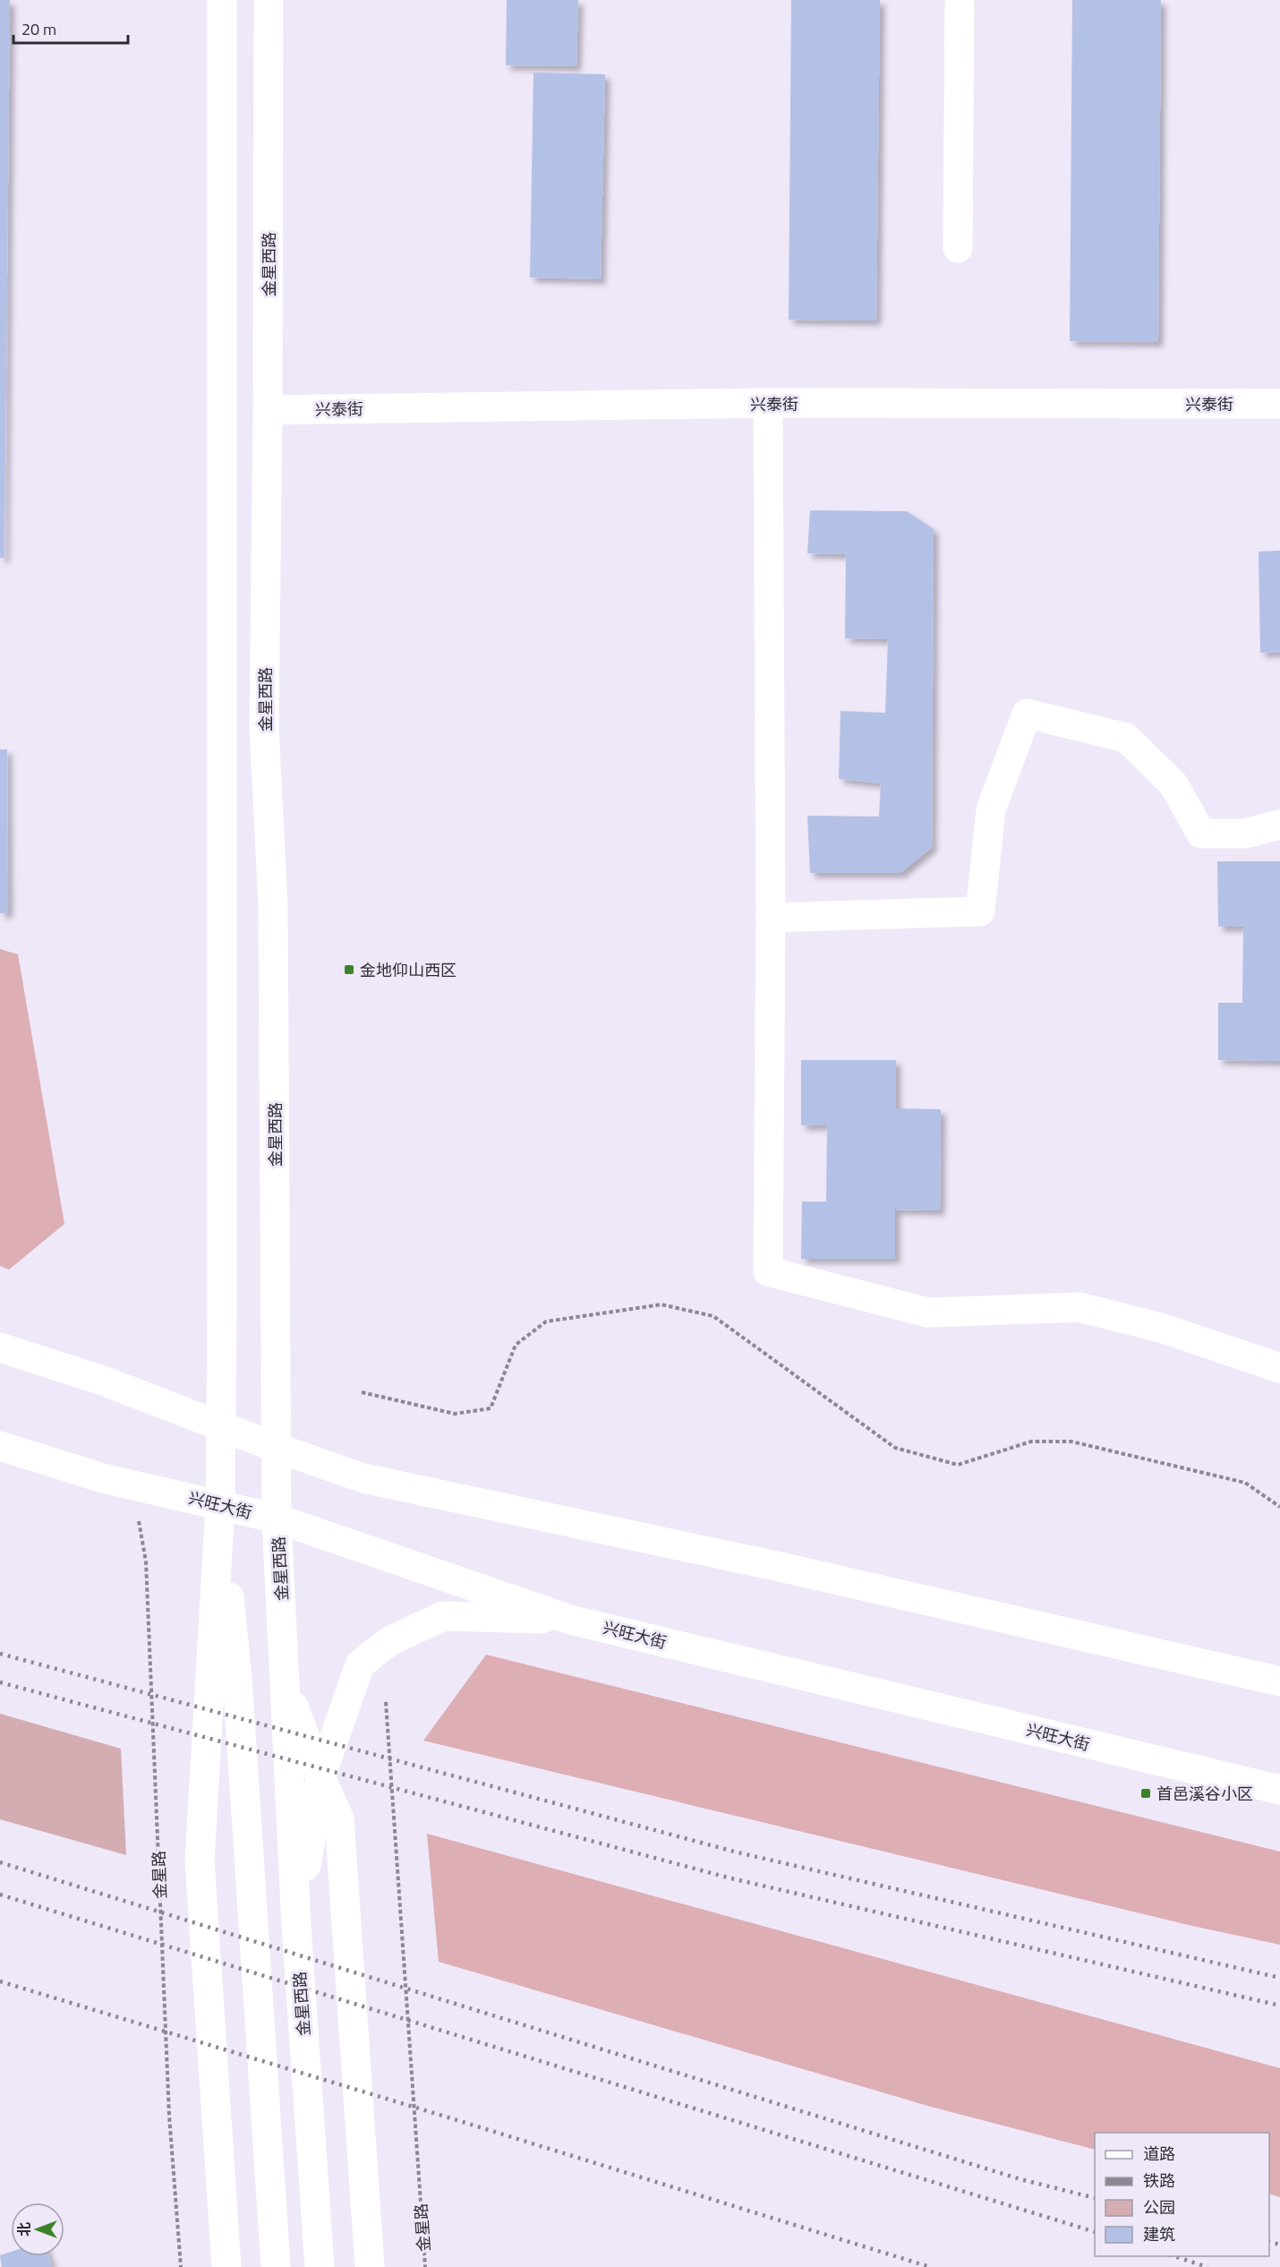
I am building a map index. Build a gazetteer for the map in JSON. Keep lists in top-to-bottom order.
{
  "streets": {
    "main road": ["金星西路", "兴泰街", "兴旺大街"],
    "path": ["金星路"]
  },
  "crossings": [
    ["金星西路", "兴泰街"],
    ["金星西路", "兴旺大街"],
    ["兴旺大街", "金星路"]
  ],
  "places": {
    "transit": ["金地仰山西区", "首邑溪谷小区"]
  },
  "legend": [
    "道路",
    "铁路",
    "公园",
    "建筑"
  ],
  "scale_bar": "20 m",
  "north": "left"
}
